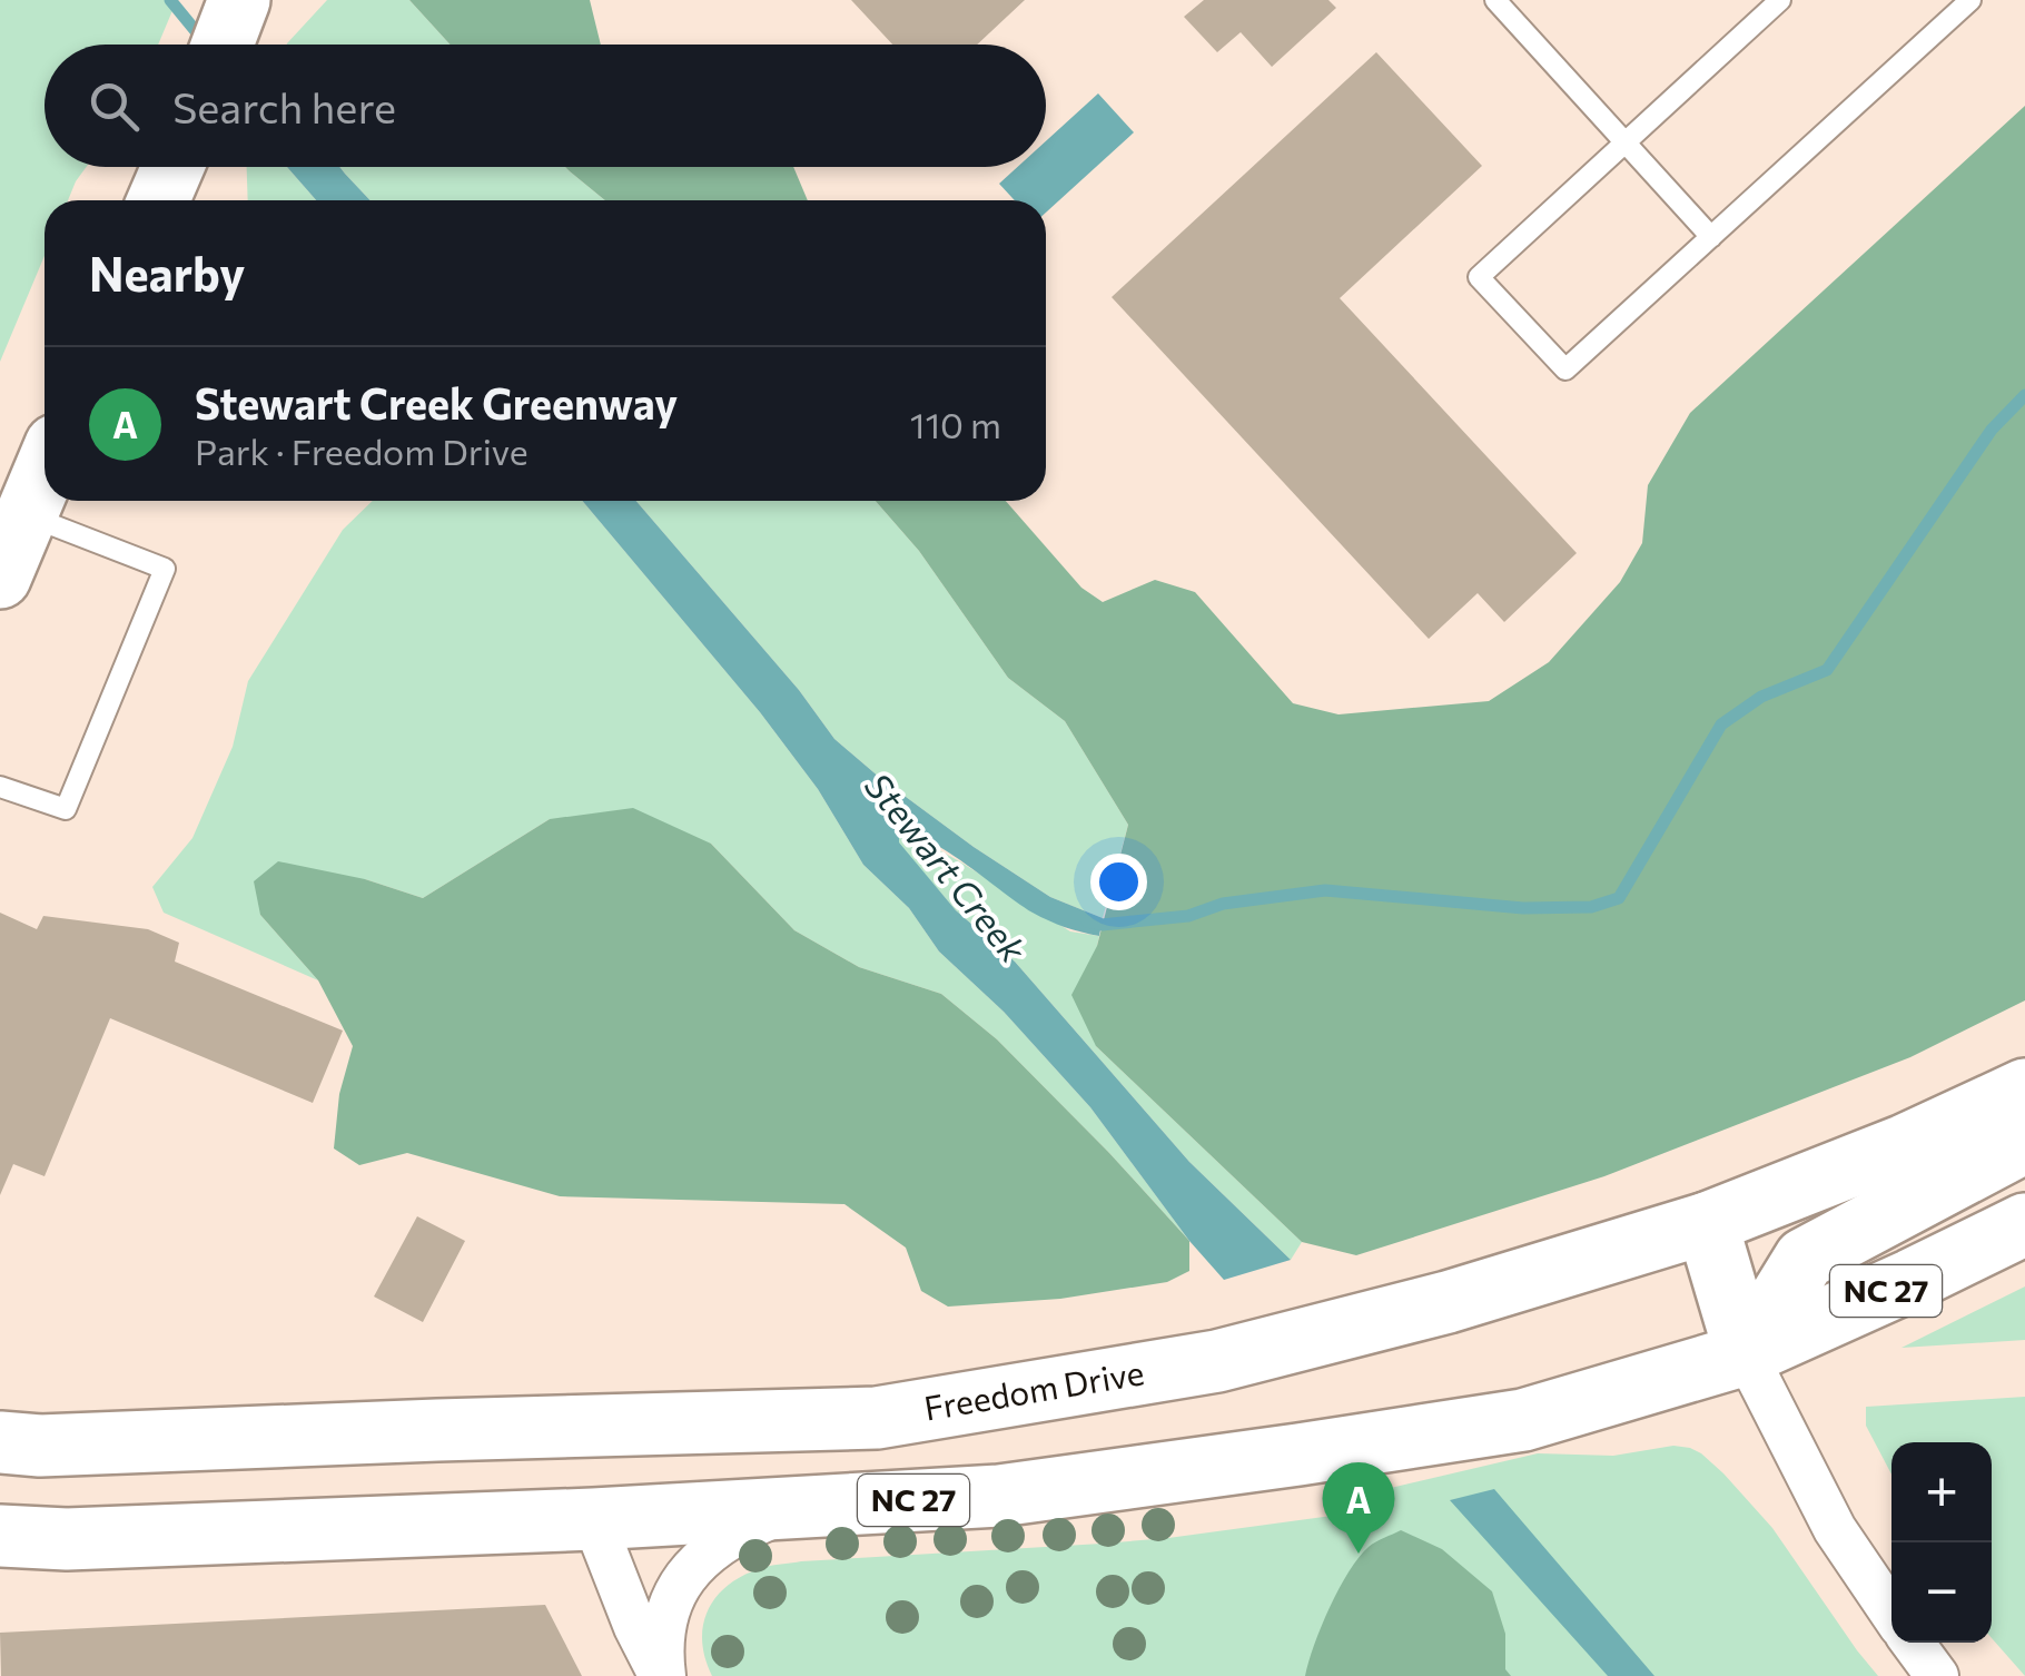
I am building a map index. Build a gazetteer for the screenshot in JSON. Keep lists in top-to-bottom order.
{
  "streets": {
    "main road": ["NC 27", "Freedom Drive"]
  },
  "water": ["Stewart Creek"],
  "page": {
    "search": "Search here",
    "heading": "Nearby",
    "list": [
      {
        "mark": "A",
        "name": "Stewart Creek Greenway",
        "note": "Park · Freedom Drive",
        "value": "110 m"
      }
    ],
    "map_buttons": ["+", "−"],
    "pins": "A"
  }
}
